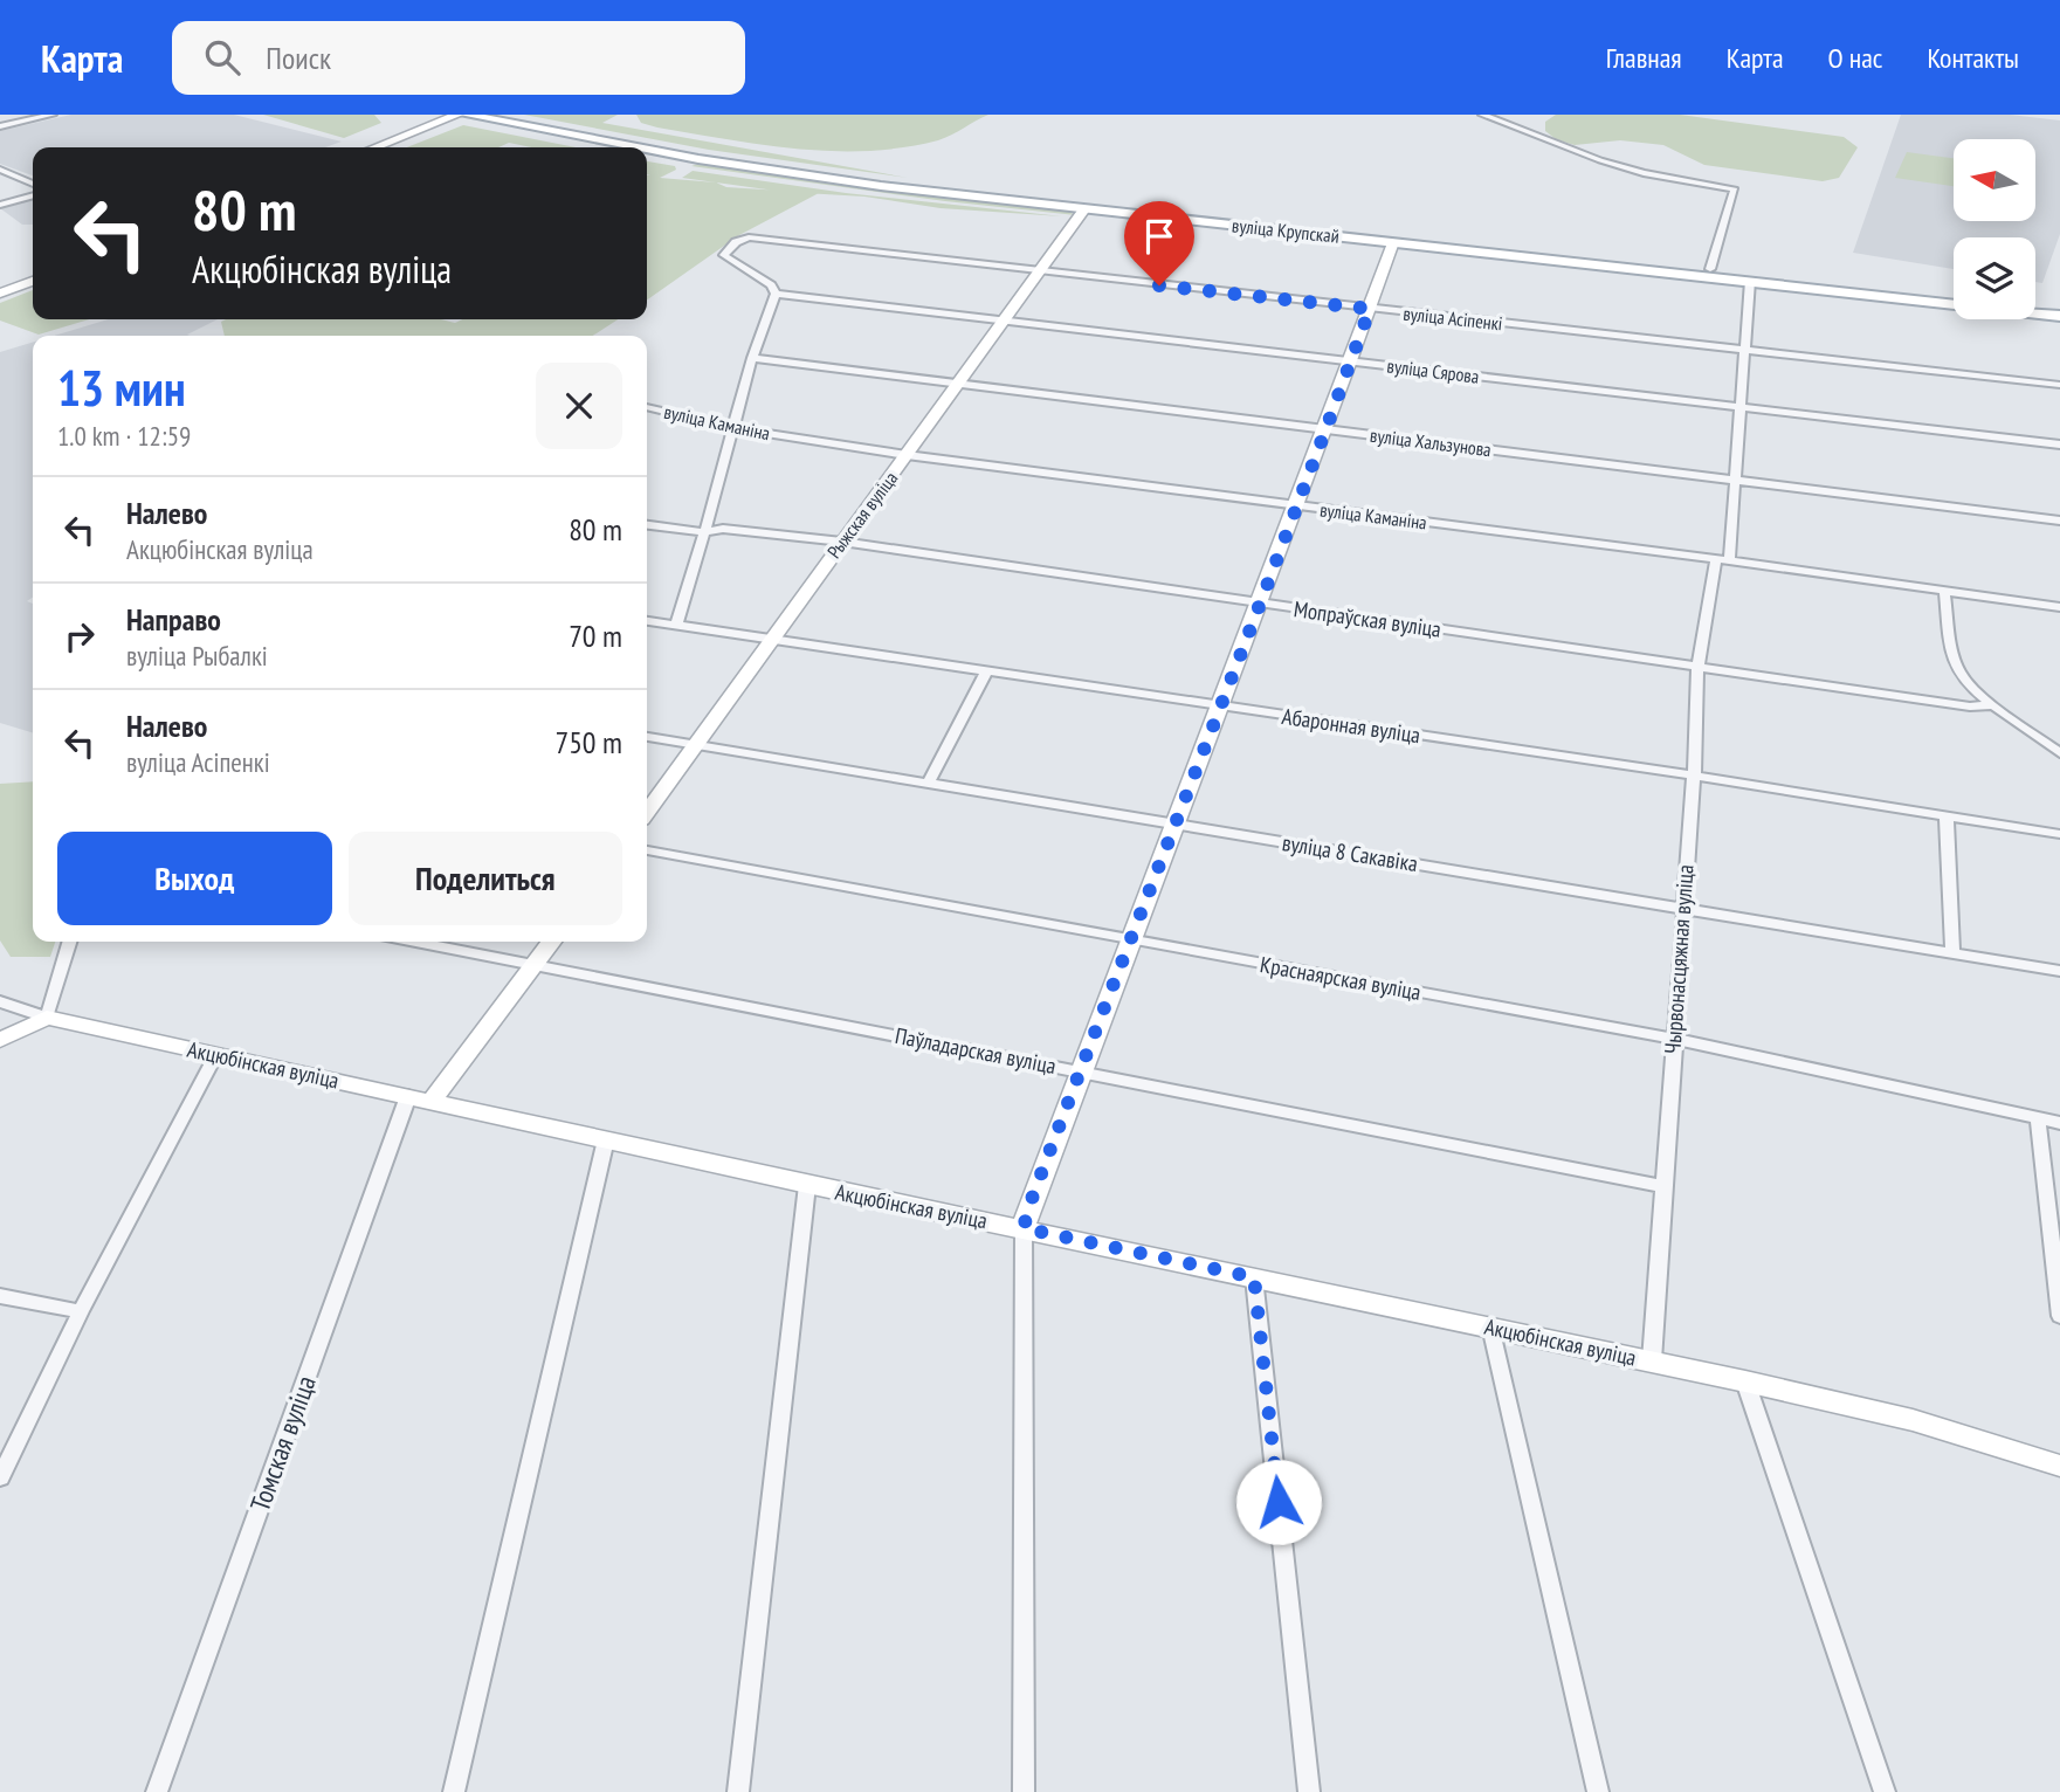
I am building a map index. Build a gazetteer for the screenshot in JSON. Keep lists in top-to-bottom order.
{
  "streets": {
    "main road": ["вуліца Крупскай"],
    "street": [
      "вуліца Асіпенкі",
      "вуліца Сярова",
      "вуліца Каманіна",
      "вуліца Хальзунова",
      "Рыжская вуліца",
      "Мопраўская вуліца",
      "Абаронная вуліца",
      "вуліца 8 Сакавіка",
      "Чырвонасцяжная вуліца",
      "Краснаярская вуліца",
      "Паўладарская вуліца",
      "Акцюбінская вуліца",
      "Томская вуліца"
    ]
  },
  "crossings": [
    ["вуліца Крупскай", "Рыжская вуліца"],
    ["вуліца Крупскай", "Чырвонасцяжная вуліца"],
    ["вуліца Асіпенкі", "вуліца Сярова"],
    ["вуліца Асіпенкі", "Рыжская вуліца"],
    ["вуліца Асіпенкі", "Чырвонасцяжная вуліца"],
    ["вуліца Сярова", "Рыжская вуліца"],
    ["вуліца Сярова", "Чырвонасцяжная вуліца"],
    ["вуліца Каманіна", "Рыжская вуліца"],
    ["вуліца Каманіна", "Чырвонасцяжная вуліца"],
    ["вуліца Хальзунова", "Рыжская вуліца"],
    ["вуліца Хальзунова", "Чырвонасцяжная вуліца"],
    ["Рыжская вуліца", "Мопраўская вуліца"],
    ["Рыжская вуліца", "Абаронная вуліца"],
    ["Рыжская вуліца", "вуліца 8 Сакавіка"],
    ["Мопраўская вуліца", "Чырвонасцяжная вуліца"],
    ["Абаронная вуліца", "Чырвонасцяжная вуліца"],
    ["вуліца 8 Сакавіка", "Чырвонасцяжная вуліца"],
    ["Чырвонасцяжная вуліца", "Краснаярская вуліца"],
    ["Чырвонасцяжная вуліца", "Паўладарская вуліца"],
    ["Чырвонасцяжная вуліца", "Акцюбінская вуліца"],
    ["Акцюбінская вуліца", "Томская вуліца"]
  ],
  "north": "left",
  "page": {
    "header": "Карта",
    "search": "Поиск",
    "nav": [
      "Главная",
      "Карта",
      "О нас",
      "Контакты"
    ],
    "turn": ["80 m", "Акцюбінская вуліца"],
    "heading": ["13 мин", "1.0 km · 12:59"],
    "list": [
      {
        "name": "Налево",
        "note": "Акцюбінская вуліца",
        "value": "80 m"
      },
      {
        "name": "Направо",
        "note": "вуліца Рыбалкі",
        "value": "70 m"
      },
      {
        "name": "Налево",
        "note": "вуліца Асіпенкі",
        "value": "750 m"
      }
    ],
    "buttons": ["Выход", "Поделиться"]
  }
}
